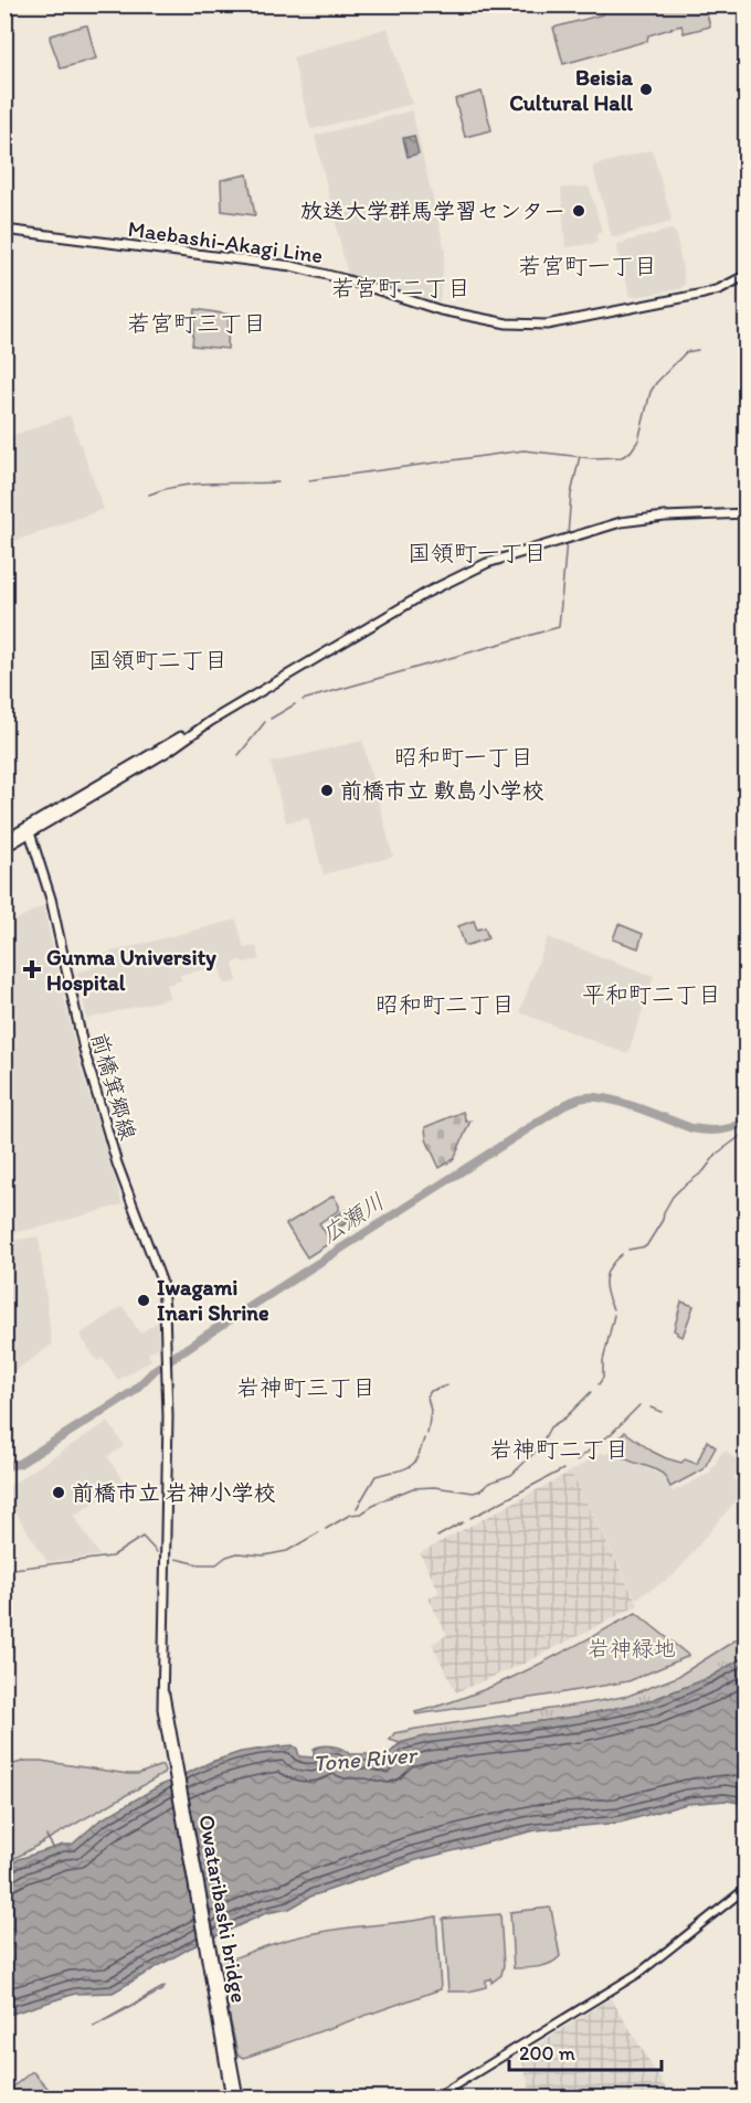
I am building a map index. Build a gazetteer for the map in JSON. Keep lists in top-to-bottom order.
{
  "streets": {
    "main road": ["Maebashi-Akagi Line", "前橋箕郷線", "Owataribashi bridge"]
  },
  "crossings": [
    ["前橋箕郷線", "Owataribashi bridge"]
  ],
  "districts": [
    "若宮町一丁目",
    "若宮町二丁目",
    "若宮町三丁目",
    "国領町一丁目",
    "国領町二丁目",
    "昭和町一丁目",
    "平和町二丁目",
    "昭和町二丁目",
    "岩神町三丁目",
    "岩神町二丁目"
  ],
  "water": ["広瀬川", "Tone River"],
  "parks": ["岩神緑地"],
  "places": {
    "other": [
      "Beisia Cultural Hall",
      "放送大学群馬学習センター",
      "前橋市立 敷島小学校",
      "Iwagami Inari Shrine",
      "前橋市立 岩神小学校"
    ],
    "health": ["Gunma University Hospital"]
  },
  "scale_bar": "200 m"
}
